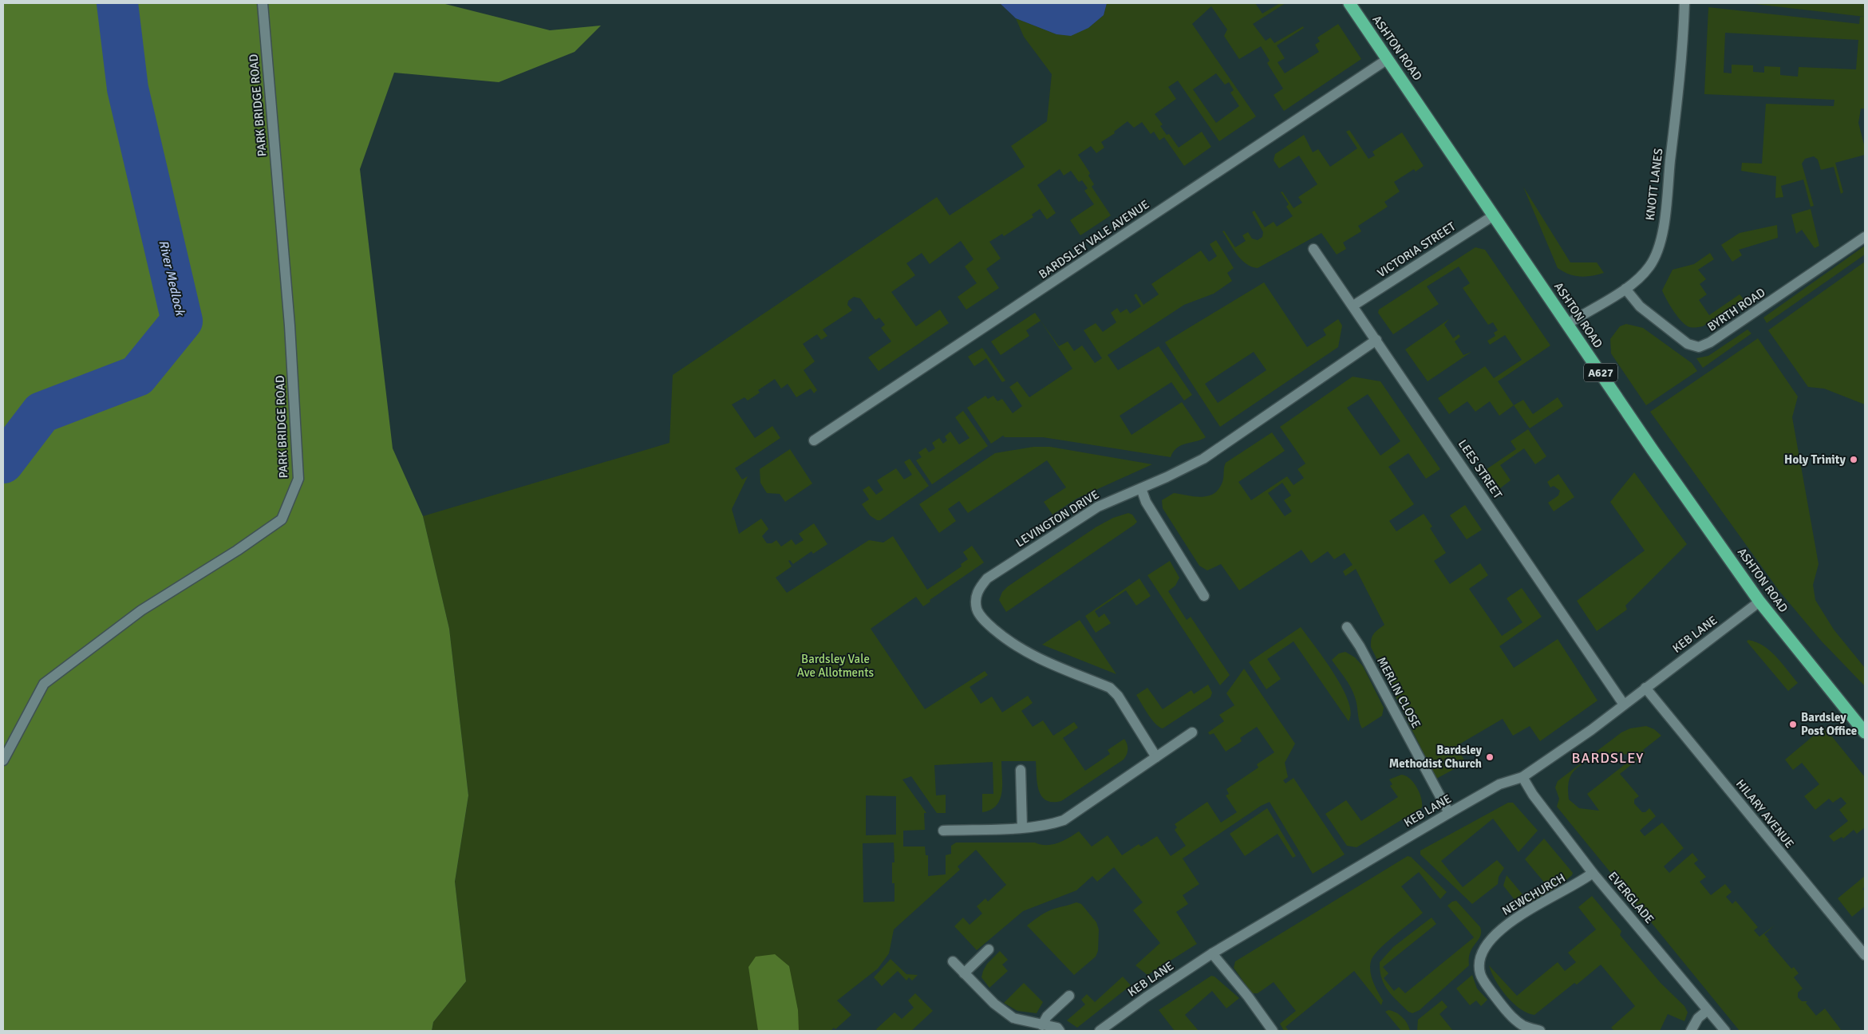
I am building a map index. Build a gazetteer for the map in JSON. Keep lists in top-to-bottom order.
{
  "streets": {
    "highway": ["ASHTON ROAD", "A627"],
    "street": [
      "PARK BRIDGE ROAD",
      "KNOTT LANES",
      "BARDSLEY VALE AVENUE",
      "VICTORIA STREET",
      "BYRTH ROAD",
      "LEES STREET",
      "LEVINGTON DRIVE",
      "KEB LANE",
      "MERLIN CLOSE",
      "HILARY AVENUE",
      "NEWCHURCH",
      "EVERGLADE"
    ]
  },
  "crossings": [
    ["ASHTON ROAD", "KNOTT LANES"],
    ["ASHTON ROAD", "BARDSLEY VALE AVENUE"],
    ["ASHTON ROAD", "VICTORIA STREET"],
    ["ASHTON ROAD", "KEB LANE"],
    ["KNOTT LANES", "BYRTH ROAD"],
    ["VICTORIA STREET", "LEES STREET"],
    ["LEES STREET", "LEVINGTON DRIVE"],
    ["LEES STREET", "KEB LANE"],
    ["KEB LANE", "MERLIN CLOSE"],
    ["KEB LANE", "HILARY AVENUE"],
    ["KEB LANE", "EVERGLADE"],
    ["NEWCHURCH", "EVERGLADE"]
  ],
  "districts": ["BARDSLEY"],
  "water": ["River Medlock"],
  "parks": ["Bardsley Vale Ave Allotments"],
  "places": ["Holy Trinity", "Bardsley Post Office", "Bardsley Methodist Church"]
}
